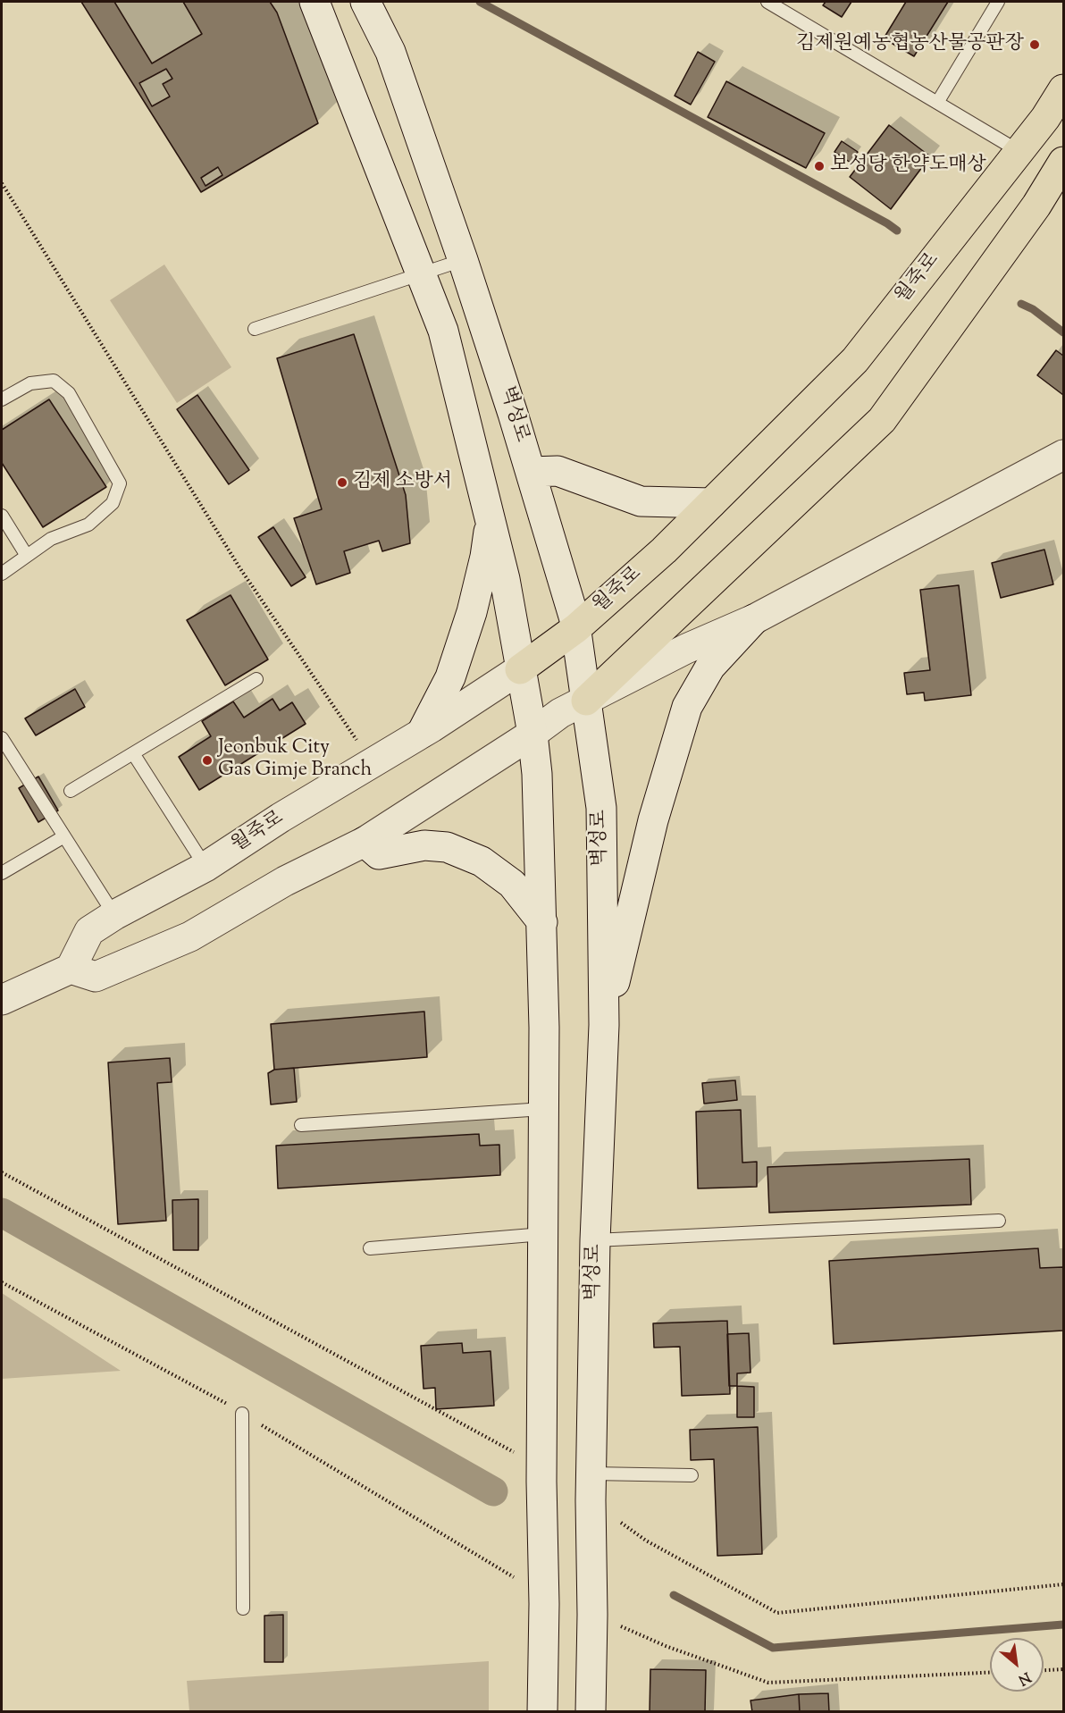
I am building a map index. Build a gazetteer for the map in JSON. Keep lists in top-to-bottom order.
{
  "streets": {
    "main road": ["월죽로", "벽성로"]
  },
  "crossings": [
    ["월죽로", "벽성로"]
  ],
  "places": [
    "김제원예농협농산물공판장",
    "보성당 한약도매상",
    "김제 소방서",
    "Jeonbuk City Gas Gimje Branch"
  ],
  "north": "bottom right"
}
